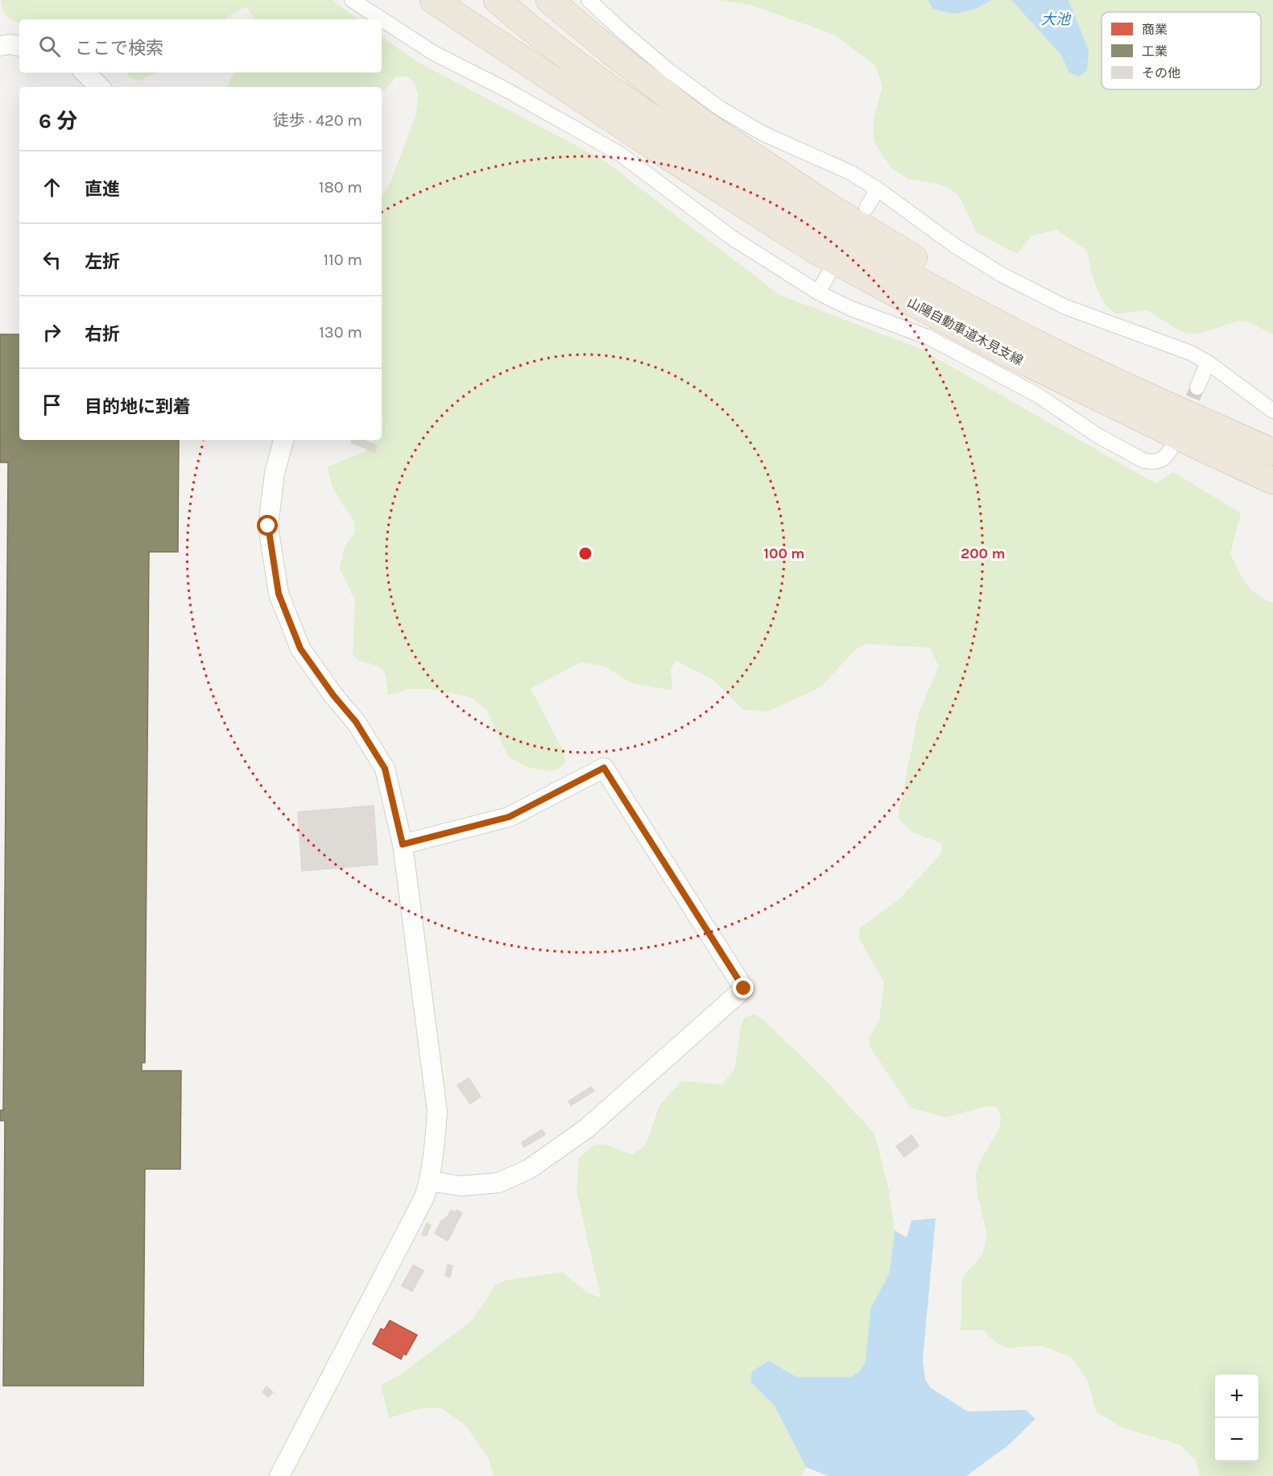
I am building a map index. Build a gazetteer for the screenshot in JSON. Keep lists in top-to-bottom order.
{
  "streets": {
    "highway": ["山陽自動車道木見支線"]
  },
  "water": ["大池"],
  "legend": ["商業", "工業", "その他"],
  "page": {
    "search": "ここで検索",
    "heading": ["6 分", "徒歩 · 420 m"],
    "list": [
      ["直進", "180 m"],
      ["左折", "110 m"],
      ["右折", "130 m"],
      "目的地に到着"
    ],
    "map_buttons": ["+", "−"]
  },
  "rings": ["100 m", "200 m"]
}
